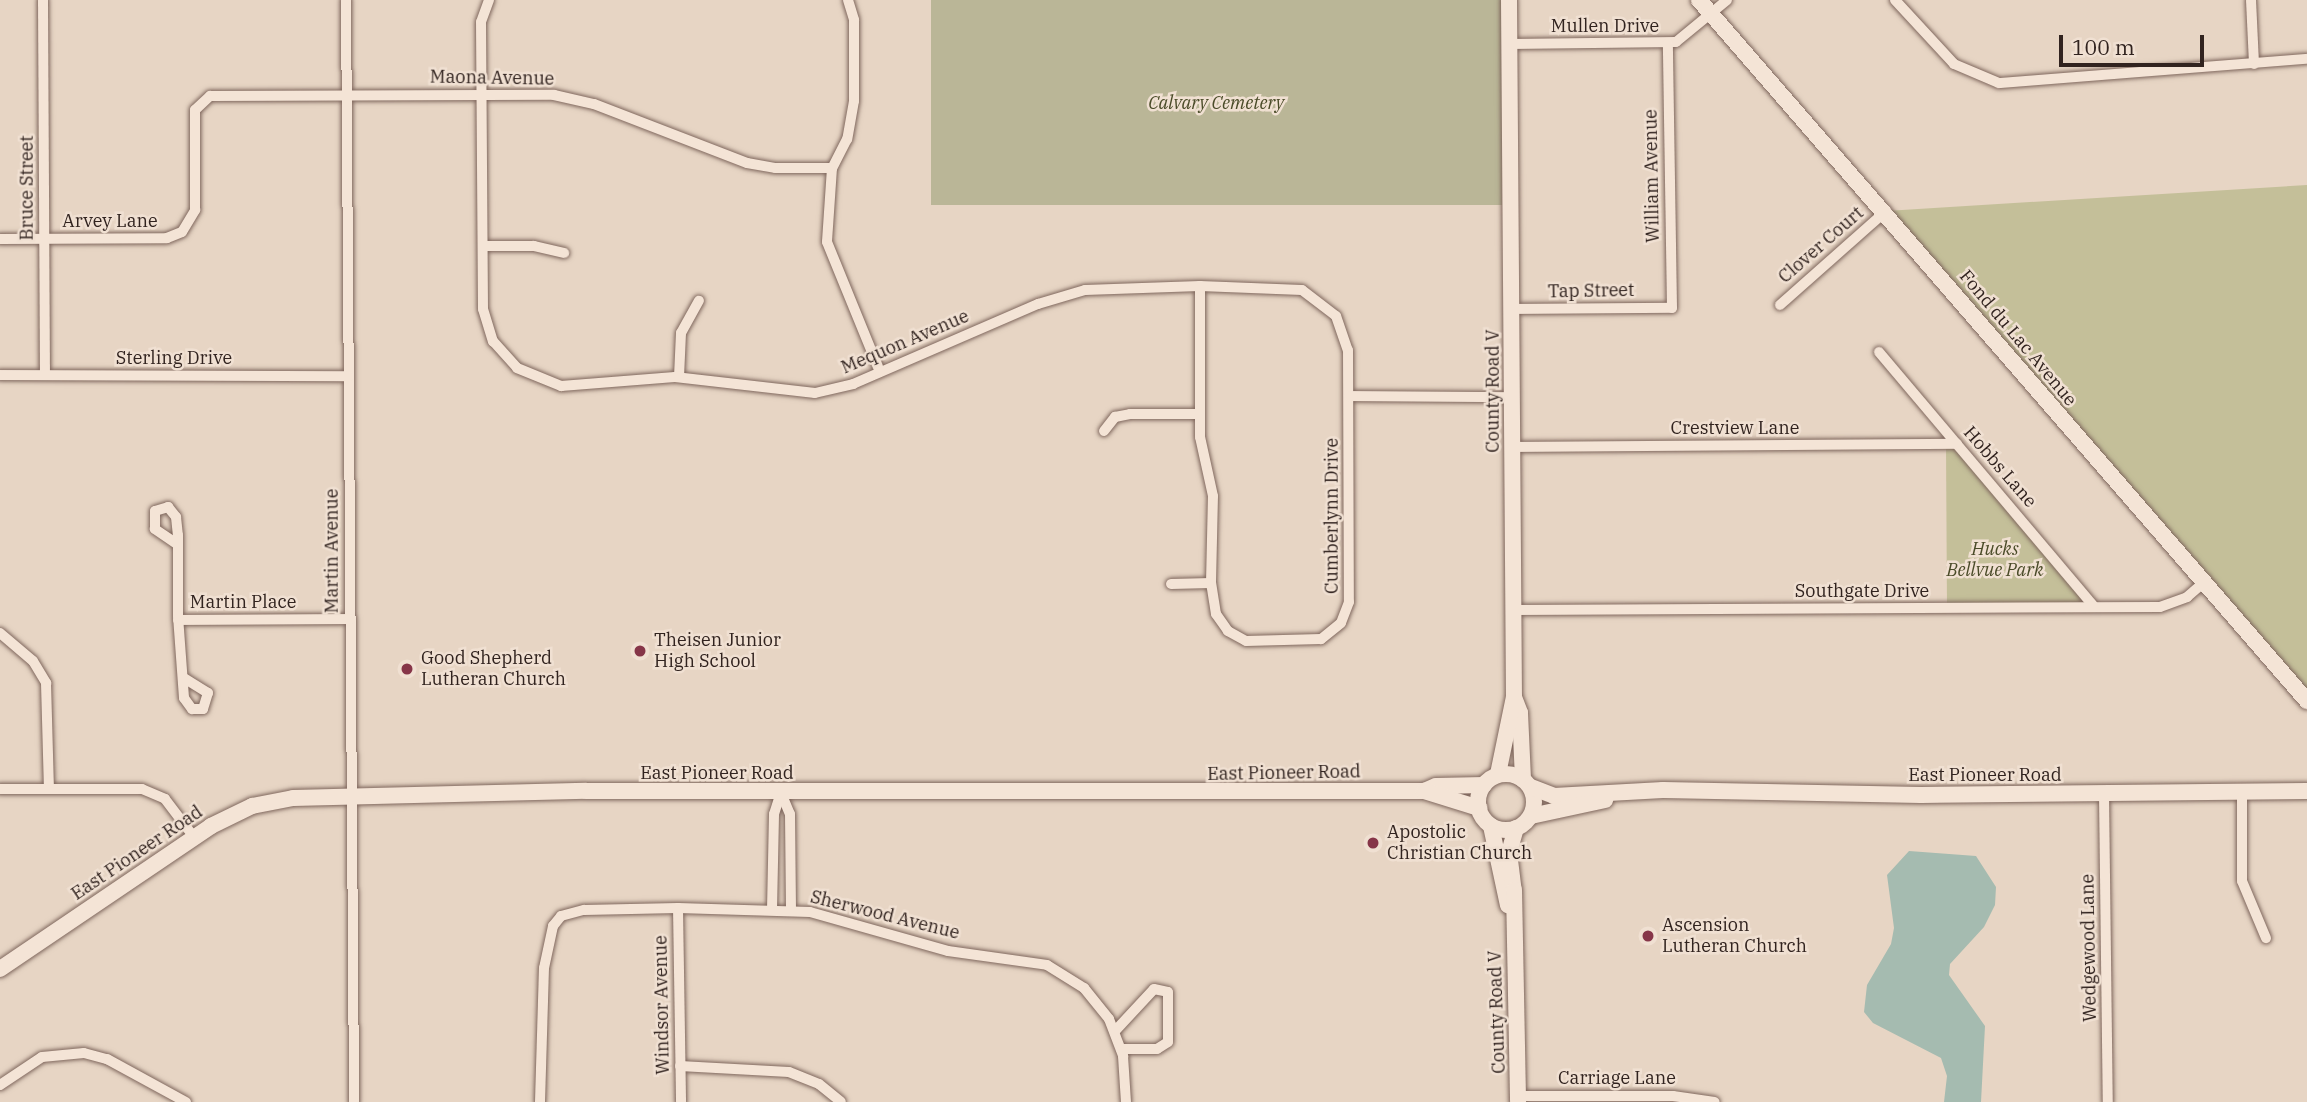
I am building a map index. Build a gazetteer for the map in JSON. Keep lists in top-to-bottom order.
{
  "streets": {
    "main road": ["Fond du Lac Avenue", "County Road V", "East Pioneer Road"],
    "street": [
      "Mullen Drive",
      "Maona Avenue",
      "William Avenue",
      "Bruce Street",
      "Arvey Lane",
      "Clover Court",
      "Tap Street",
      "Mequon Avenue",
      "Sterling Drive",
      "Crestview Lane",
      "Hobbs Lane",
      "Cumberlynn Drive",
      "Martin Avenue",
      "Southgate Drive",
      "Martin Place",
      "Sherwood Avenue",
      "Wedgewood Lane",
      "Windsor Avenue",
      "Carriage Lane"
    ]
  },
  "crossings": [
    ["Mullen Drive", "William Avenue"],
    ["Mullen Drive", "Fond du Lac Avenue"],
    ["Mullen Drive", "County Road V"],
    ["Maona Avenue", "Arvey Lane"],
    ["Maona Avenue", "Mequon Avenue"],
    ["Maona Avenue", "Martin Avenue"],
    ["William Avenue", "Tap Street"],
    ["Bruce Street", "Arvey Lane"],
    ["Bruce Street", "Sterling Drive"],
    ["Clover Court", "Fond du Lac Avenue"],
    ["Tap Street", "County Road V"],
    ["Fond du Lac Avenue", "Southgate Drive"],
    ["Mequon Avenue", "Cumberlynn Drive"],
    ["Sterling Drive", "Martin Avenue"],
    ["County Road V", "Crestview Lane"],
    ["County Road V", "Southgate Drive"],
    ["County Road V", "East Pioneer Road"],
    ["County Road V", "Carriage Lane"],
    ["Crestview Lane", "Hobbs Lane"],
    ["Hobbs Lane", "Southgate Drive"],
    ["Martin Avenue", "Martin Place"],
    ["Martin Avenue", "East Pioneer Road"],
    ["East Pioneer Road", "Wedgewood Lane"],
    ["Sherwood Avenue", "Windsor Avenue"]
  ],
  "parks": ["Calvary Cemetery", "Hucks Bellvue Park"],
  "places": [
    "Theisen Junior High School",
    "Good Shepherd Lutheran Church",
    "Apostolic Christian Church",
    "Ascension Lutheran Church"
  ],
  "scale_bar": "100 m"
}
